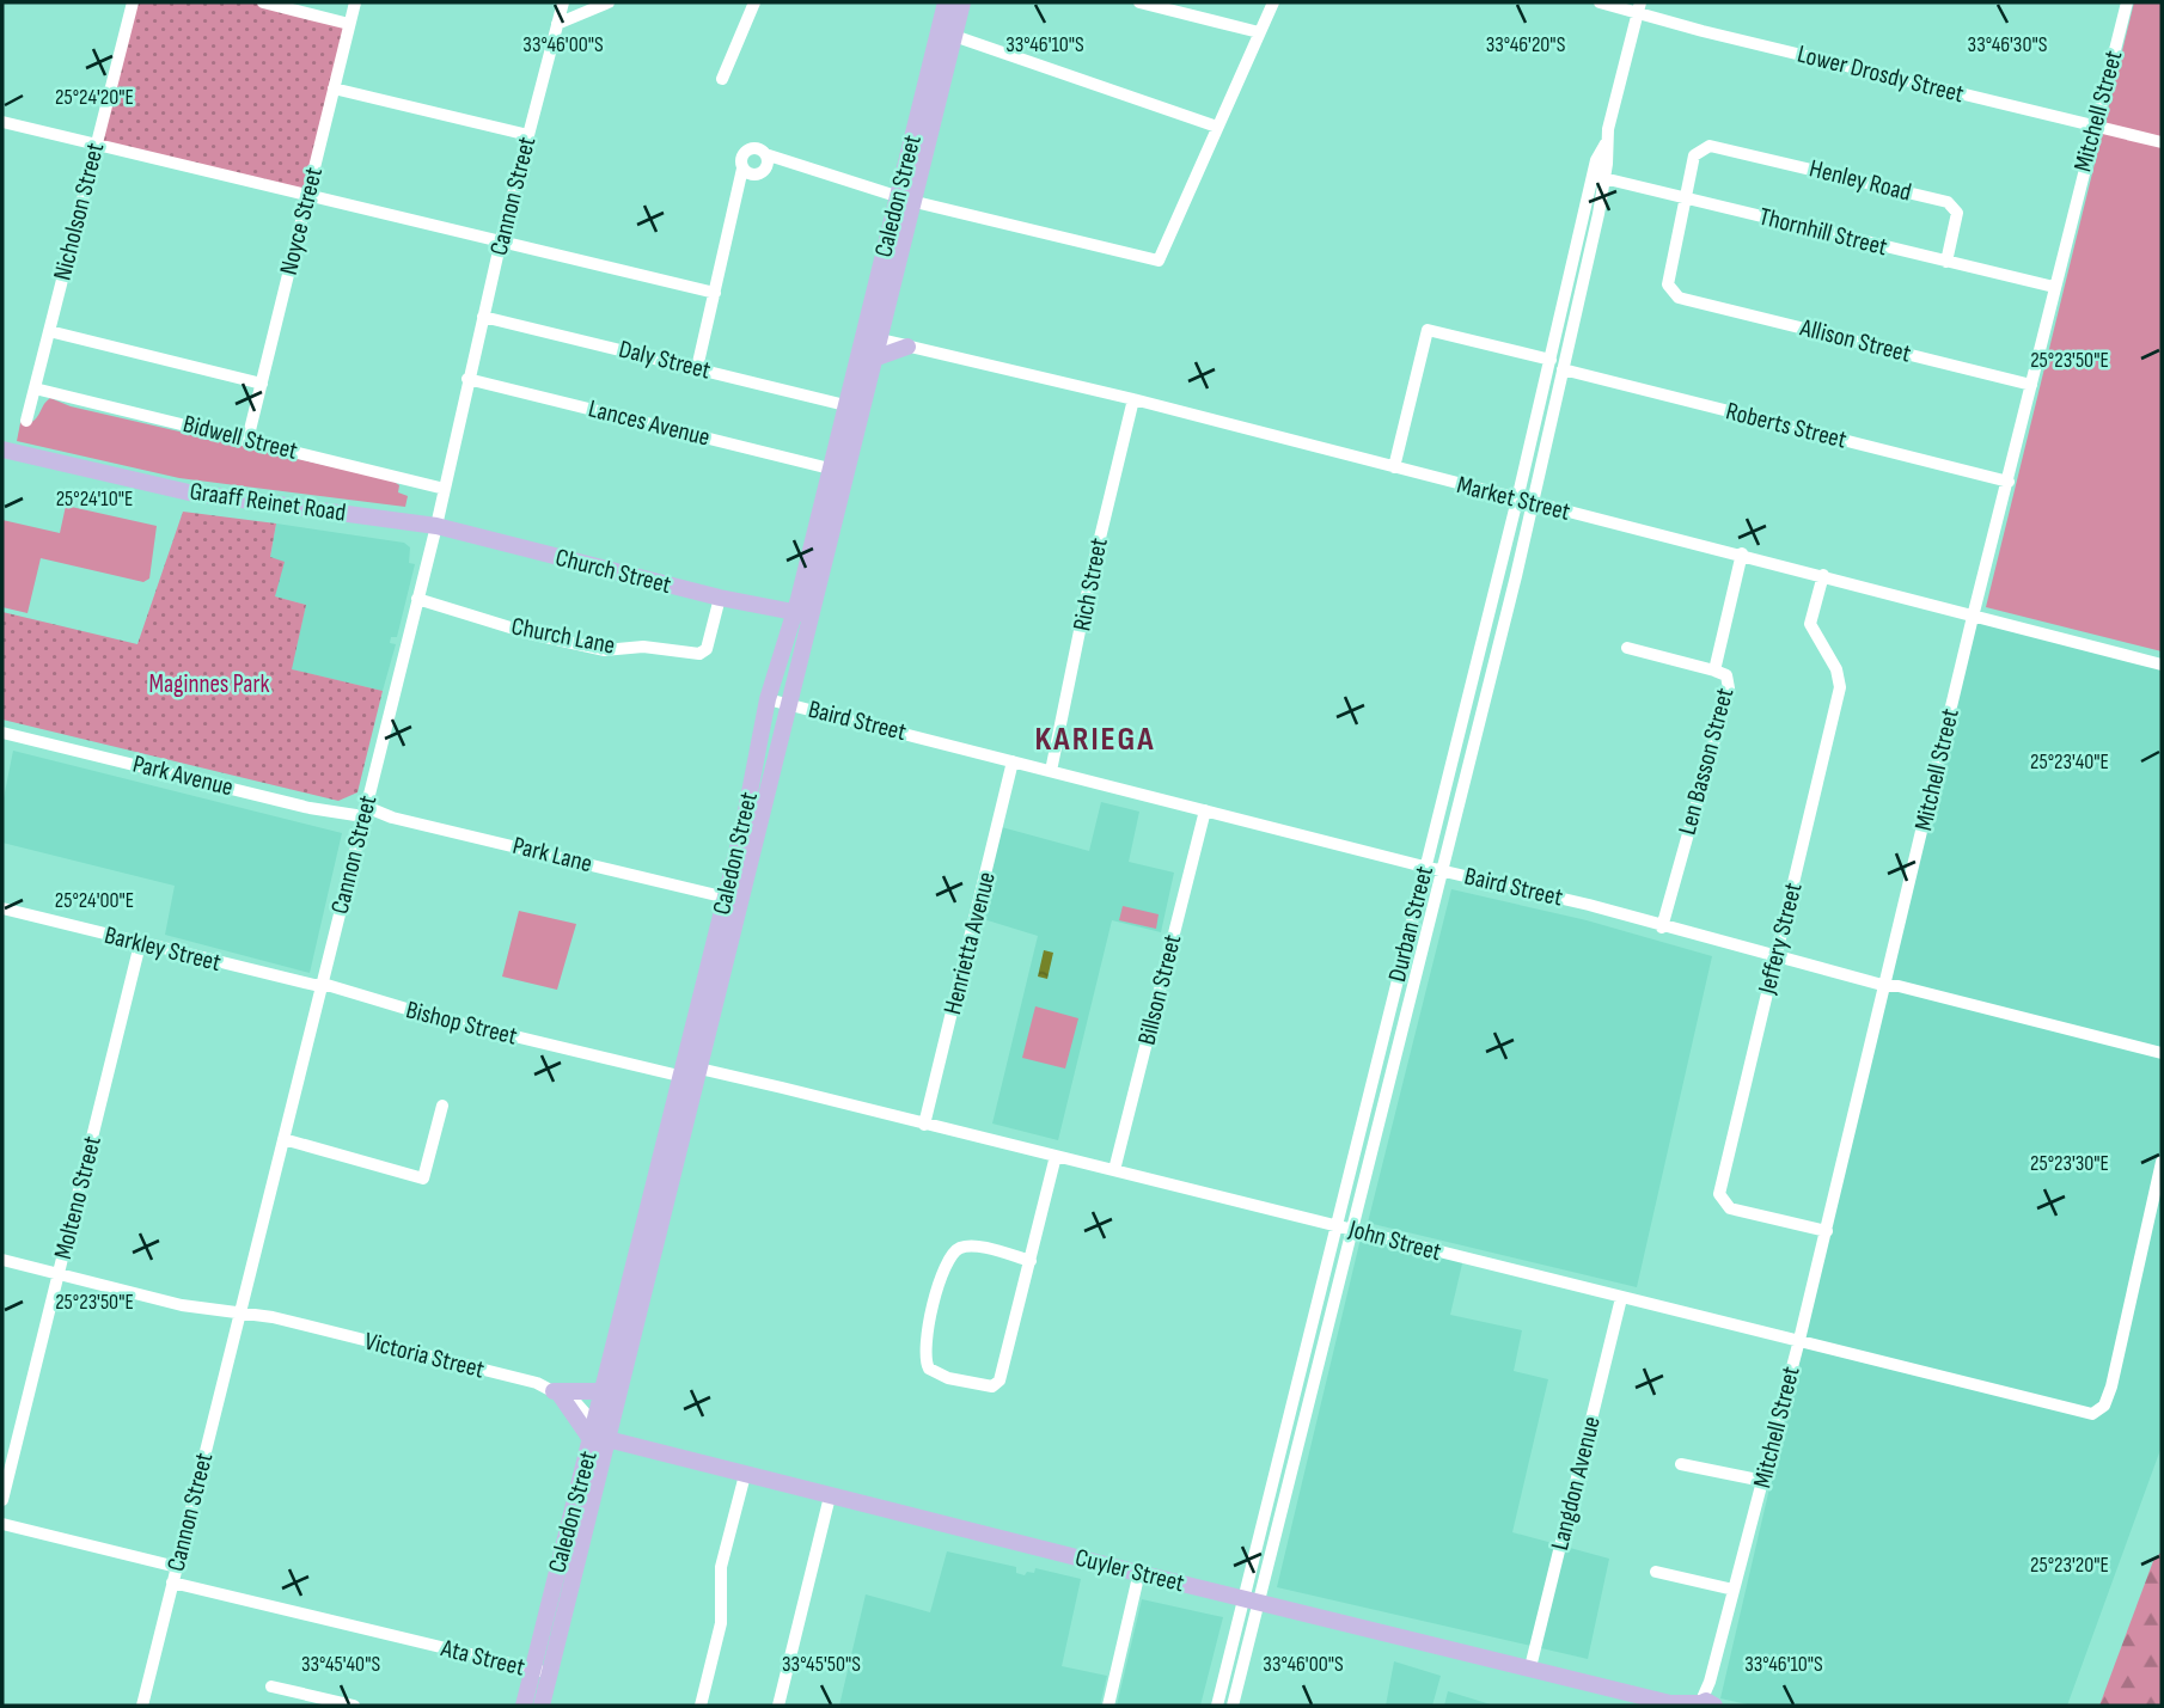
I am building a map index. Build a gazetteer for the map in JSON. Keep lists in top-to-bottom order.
{
  "streets": {
    "main road": [
      "Caledon Street",
      "Graaff Reinet Road",
      "Church Street",
      "Cuyler Street"
    ],
    "street": [
      "Lower Drosdy Street",
      "Mitchell Street",
      "Henley Road",
      "Cannon Street",
      "Nicholson Street",
      "Noyce Street",
      "Thornhill Street",
      "Allison Street",
      "Daly Street",
      "Lances Avenue",
      "Roberts Street",
      "Bidwell Street",
      "Market Street",
      "Rich Street",
      "Church Lane",
      "Baird Street",
      "Len Basson Street",
      "Park Avenue",
      "Park Lane",
      "Durban Street",
      "Jeffery Street",
      "Henrietta Avenue",
      "Barkley Street",
      "Billson Street",
      "Bishop Street",
      "Molteno Street",
      "John Street",
      "Victoria Street",
      "Langdon Avenue",
      "Ata Street"
    ]
  },
  "crossings": [
    ["Lower Drosdy Street", "Mitchell Street"],
    ["Lower Drosdy Street", "Durban Street"],
    ["Mitchell Street", "Thornhill Street"],
    ["Mitchell Street", "Allison Street"],
    ["Mitchell Street", "Roberts Street"],
    ["Mitchell Street", "Market Street"],
    ["Mitchell Street", "Baird Street"],
    ["Mitchell Street", "Jeffery Street"],
    ["Mitchell Street", "John Street"],
    ["Mitchell Street", "Cuyler Street"],
    ["Henley Road", "Thornhill Street"],
    ["Henley Road", "Allison Street"],
    ["Cannon Street", "Daly Street"],
    ["Cannon Street", "Lances Avenue"],
    ["Cannon Street", "Bidwell Street"],
    ["Cannon Street", "Graaff Reinet Road"],
    ["Cannon Street", "Church Street"],
    ["Cannon Street", "Church Lane"],
    ["Cannon Street", "Park Avenue"],
    ["Cannon Street", "Park Lane"],
    ["Cannon Street", "Barkley Street"],
    ["Cannon Street", "Bishop Street"],
    ["Cannon Street", "Victoria Street"],
    ["Cannon Street", "Ata Street"],
    ["Caledon Street", "Daly Street"],
    ["Caledon Street", "Lances Avenue"],
    ["Caledon Street", "Market Street"],
    ["Caledon Street", "Church Street"],
    ["Caledon Street", "Baird Street"],
    ["Caledon Street", "Park Lane"],
    ["Caledon Street", "Bishop Street"],
    ["Caledon Street", "John Street"],
    ["Caledon Street", "Cuyler Street"],
    ["Caledon Street", "Ata Street"],
    ["Nicholson Street", "Bidwell Street"],
    ["Noyce Street", "Bidwell Street"],
    ["Thornhill Street", "Allison Street"],
    ["Thornhill Street", "Durban Street"],
    ["Roberts Street", "Durban Street"],
    ["Market Street", "Rich Street"],
    ["Market Street", "Len Basson Street"],
    ["Market Street", "Durban Street"],
    ["Market Street", "Jeffery Street"],
    ["Graaff Reinet Road", "Church Street"],
    ["Church Street", "Church Lane"],
    ["Rich Street", "Baird Street"],
    ["Baird Street", "Len Basson Street"],
    ["Baird Street", "Durban Street"],
    ["Baird Street", "Jeffery Street"],
    ["Baird Street", "Henrietta Avenue"],
    ["Baird Street", "Billson Street"],
    ["Park Avenue", "Park Lane"],
    ["Durban Street", "John Street"],
    ["Durban Street", "Cuyler Street"],
    ["Henrietta Avenue", "John Street"],
    ["Barkley Street", "Bishop Street"],
    ["Barkley Street", "Molteno Street"],
    ["Billson Street", "John Street"],
    ["Molteno Street", "Victoria Street"],
    ["John Street", "Langdon Avenue"],
    ["Langdon Avenue", "Cuyler Street"]
  ],
  "districts": ["KARIEGA"],
  "parks": ["Maginnes Park"],
  "coordinates": [
    "33°46'00\"S",
    "33°46'10\"S",
    "33°46'20\"S",
    "33°46'30\"S",
    "25°24'20\"E",
    "25°23'50\"E",
    "25°24'10\"E",
    "25°23'40\"E",
    "25°24'00\"E",
    "25°23'30\"E",
    "25°23'20\"E",
    "33°45'40\"S",
    "33°45'50\"S"
  ]
}
